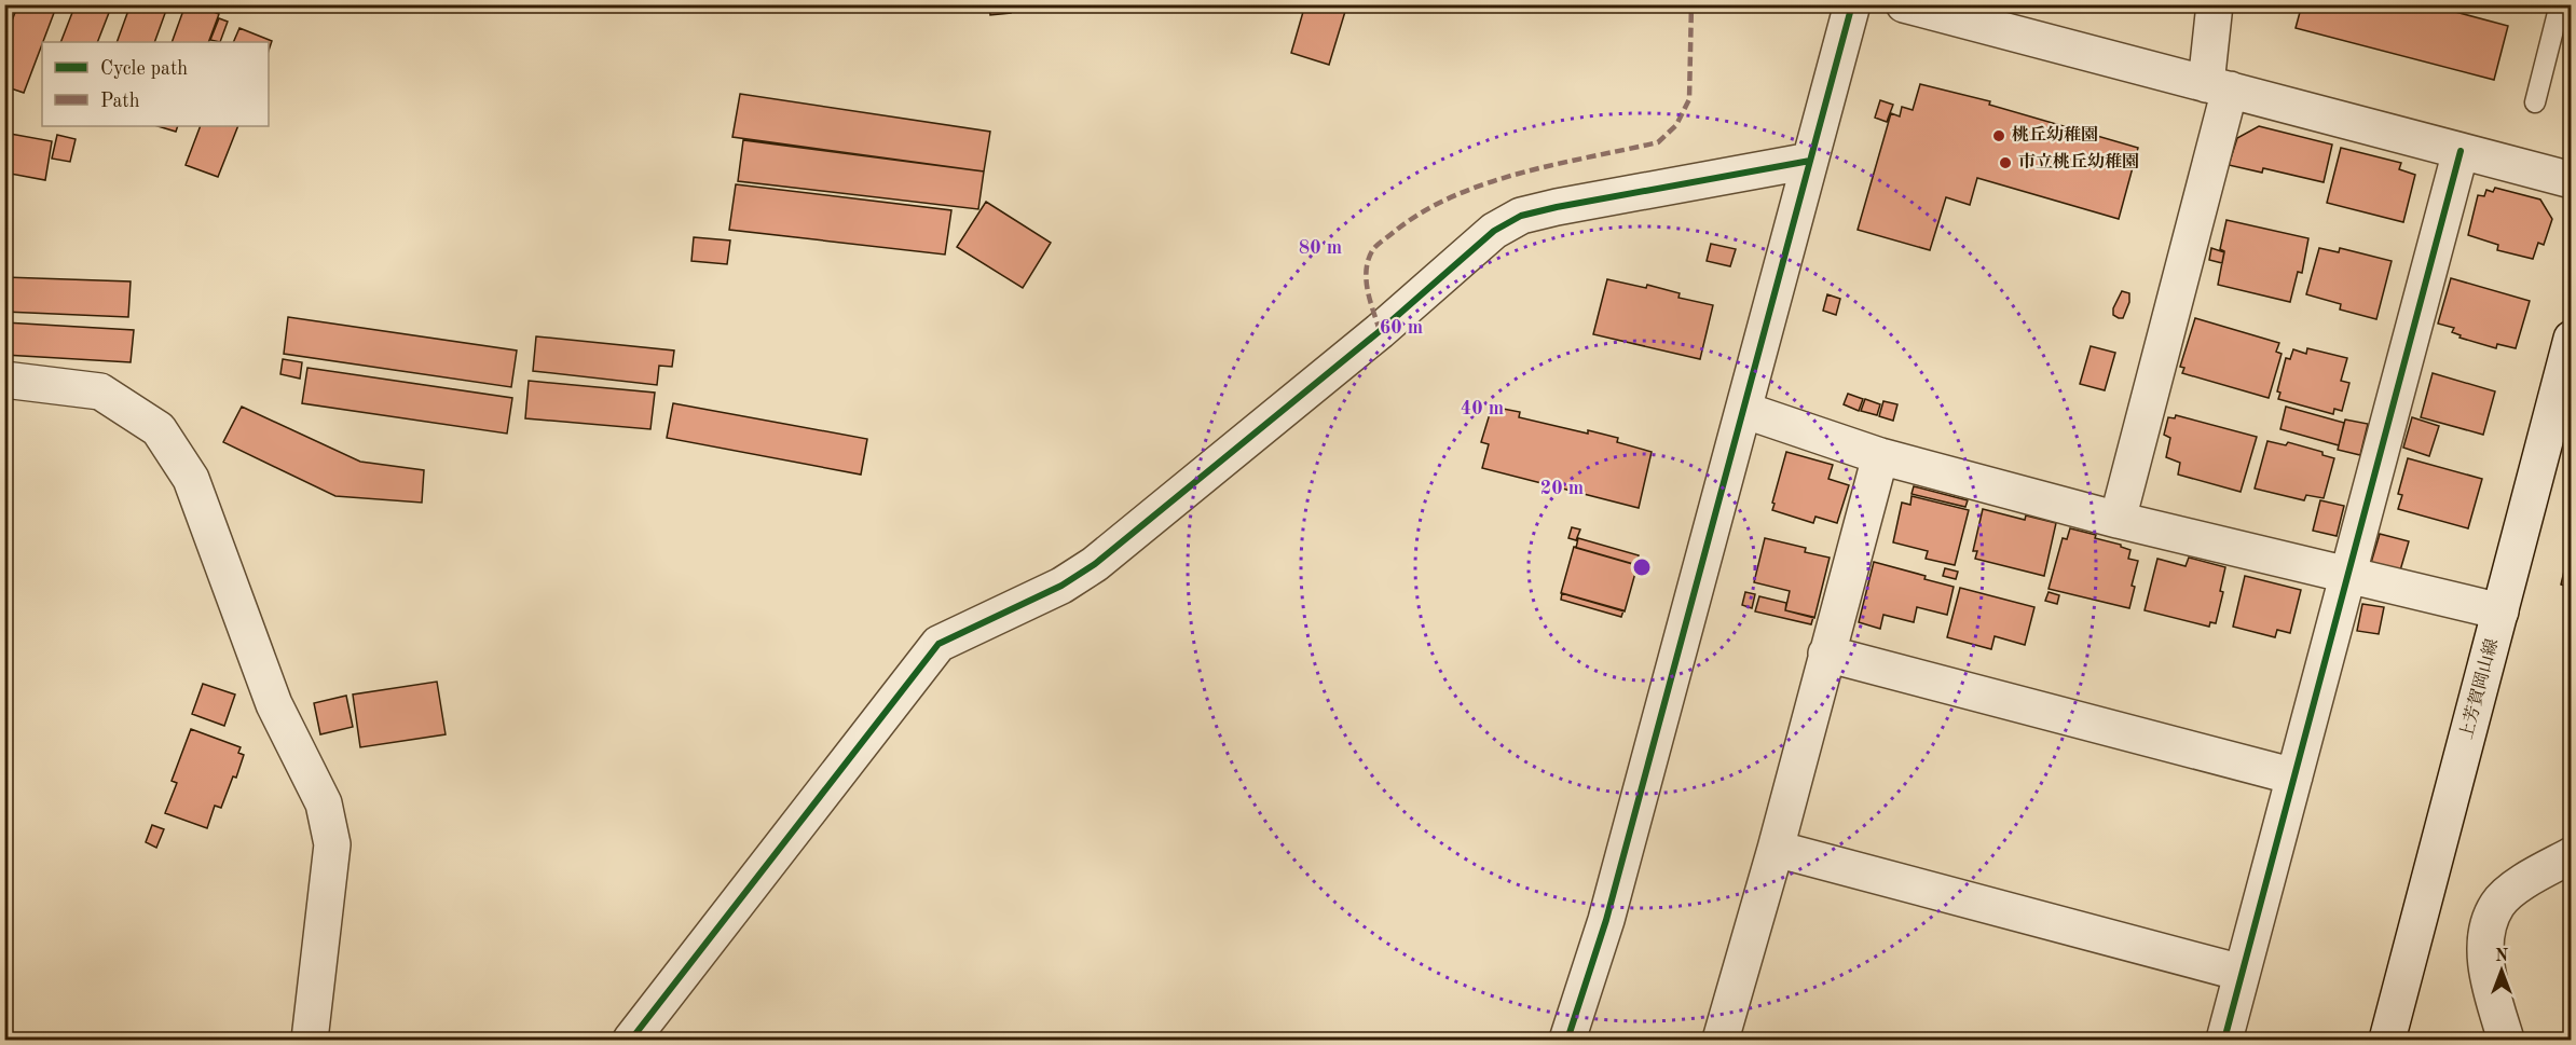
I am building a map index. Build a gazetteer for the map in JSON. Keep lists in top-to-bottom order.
{
  "streets": {
    "street": ["上芳賀岡山線"]
  },
  "places": ["桃丘幼稚園", "市立桃丘幼稚園"],
  "legend": ["Cycle path", "Path"],
  "north": "top",
  "rings": [
    "80 m",
    "60 m",
    "40 m",
    "20 m"
  ]
}
